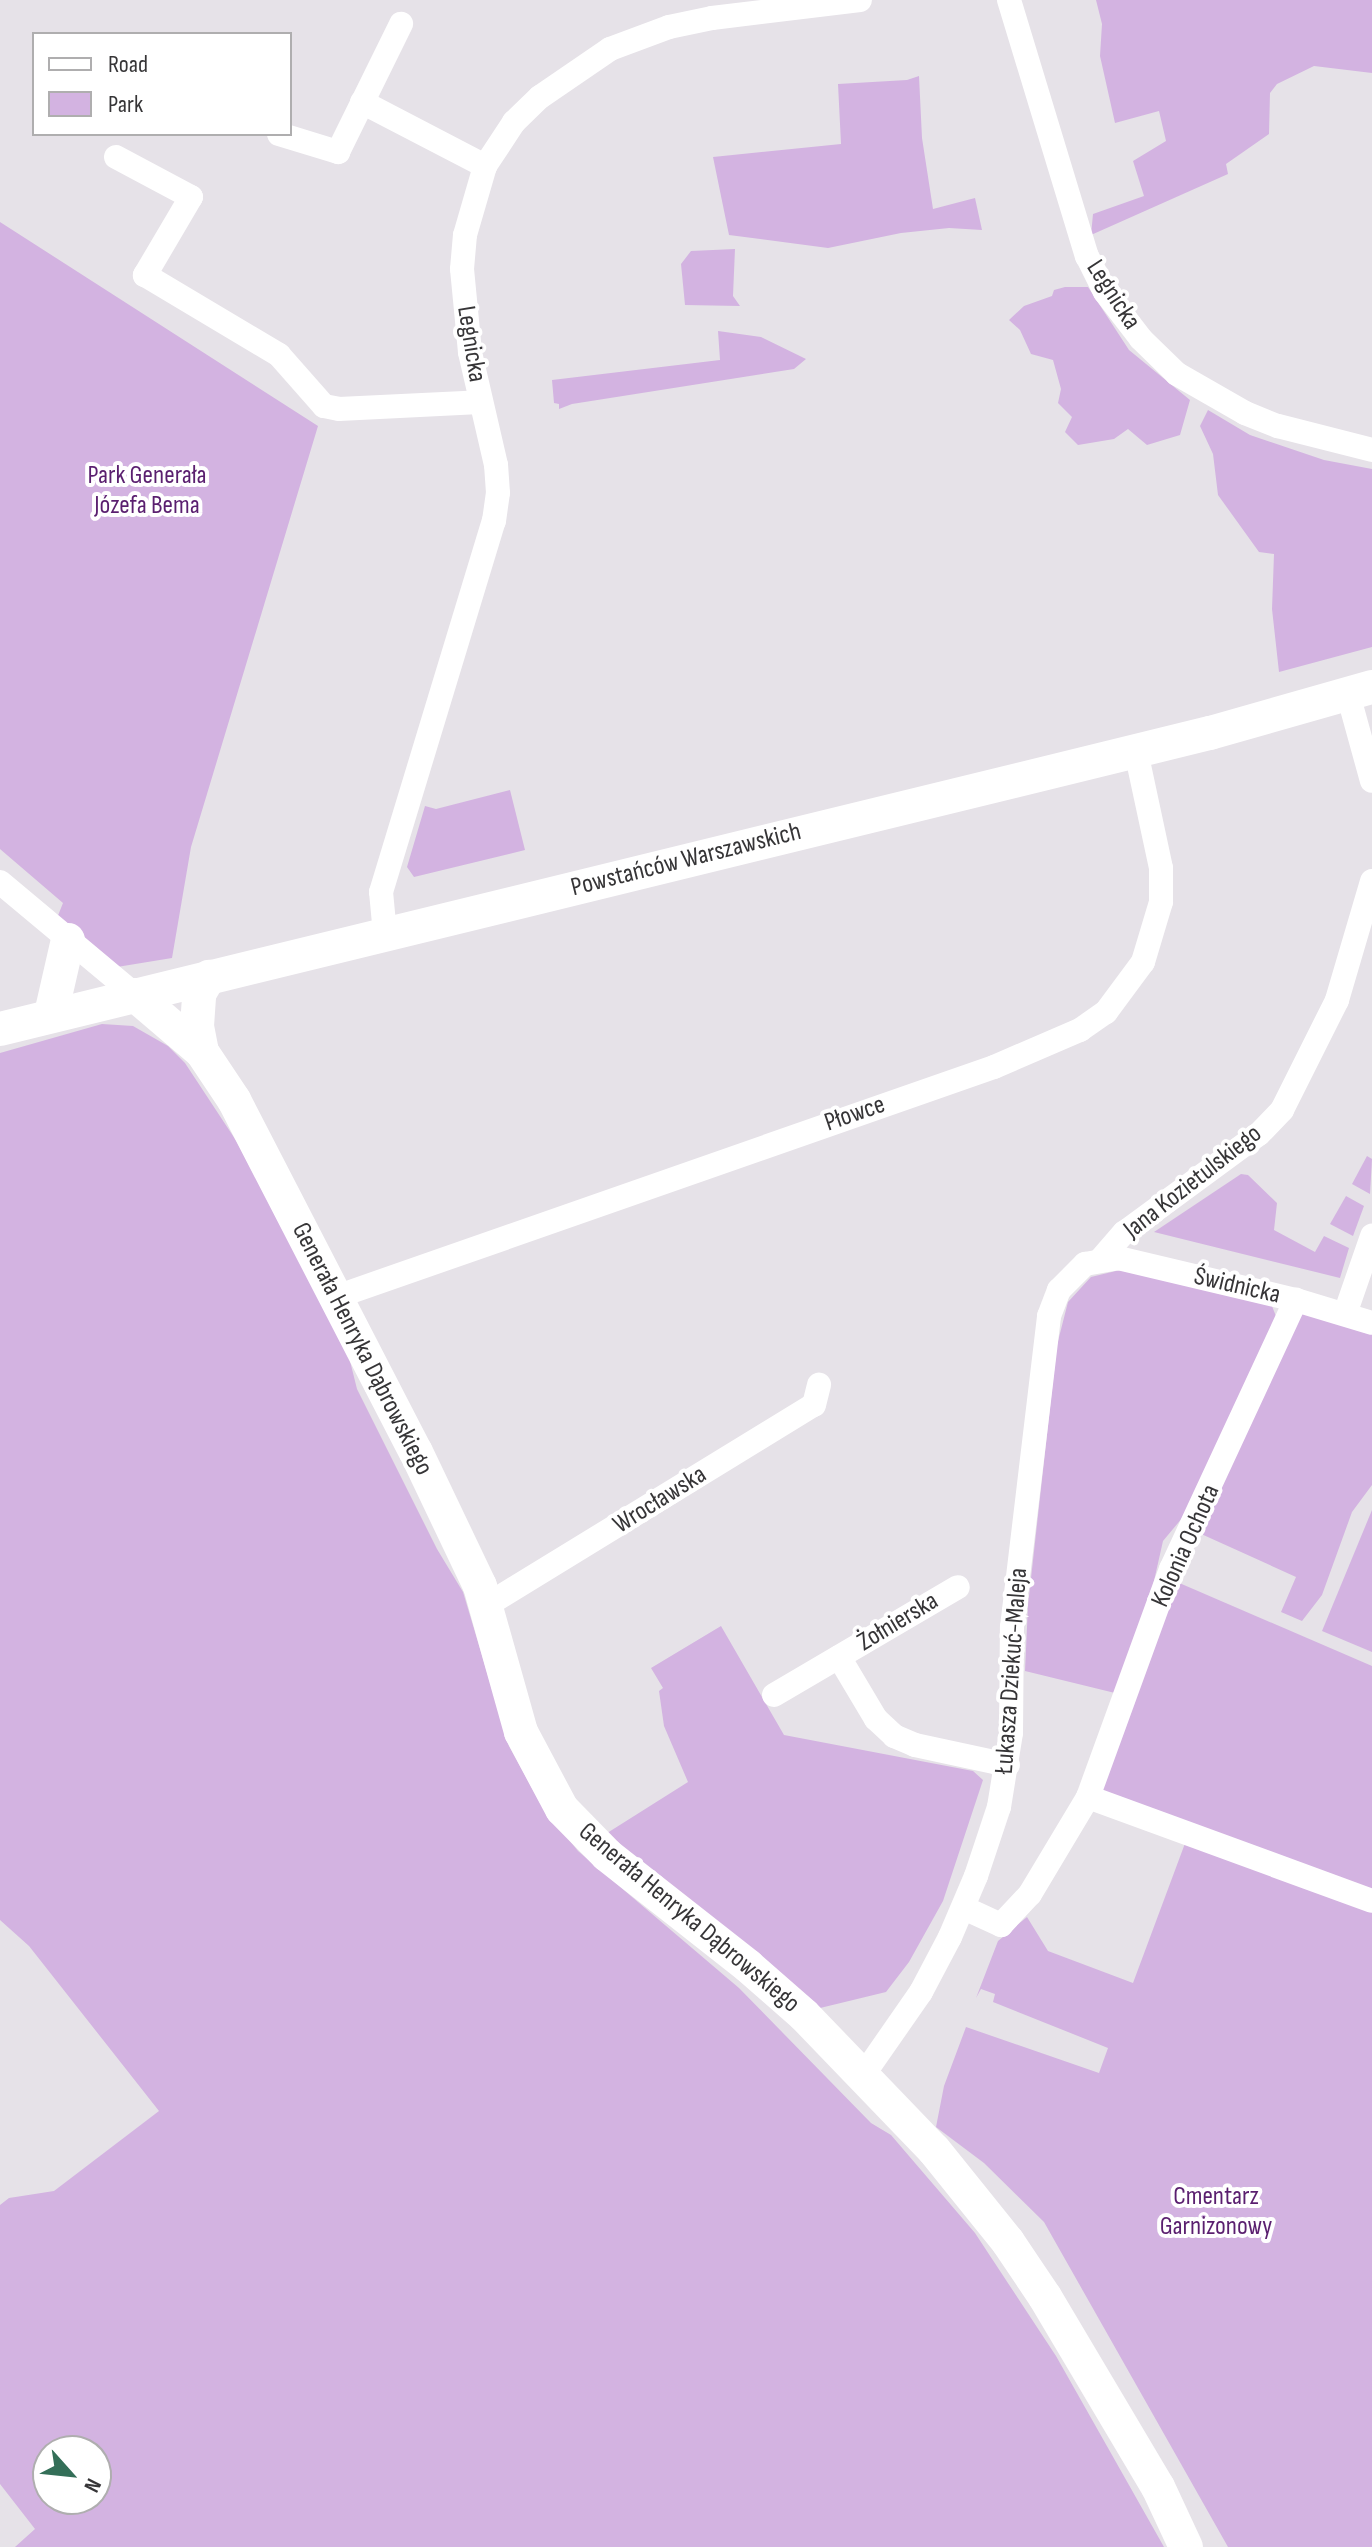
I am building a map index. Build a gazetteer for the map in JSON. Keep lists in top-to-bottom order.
{
  "streets": {
    "street": [
      "Legnicka",
      "Powstańców Warszawskich",
      "Płowce",
      "Jana Kozietulskiego",
      "Świdnicka",
      "Generała Henryka Dąbrowskiego",
      "Wrocławska",
      "Kolonia Ochota",
      "Żołnierska",
      "Łukasza Dziekuć-Maleja"
    ]
  },
  "crossings": [
    ["Legnicka", "Powstańców Warszawskich"],
    ["Powstańców Warszawskich", "Płowce"],
    ["Powstańców Warszawskich", "Generała Henryka Dąbrowskiego"],
    ["Płowce", "Generała Henryka Dąbrowskiego"],
    ["Jana Kozietulskiego", "Świdnicka"],
    ["Jana Kozietulskiego", "Łukasza Dziekuć-Maleja"],
    ["Świdnicka", "Kolonia Ochota"],
    ["Świdnicka", "Łukasza Dziekuć-Maleja"],
    ["Generała Henryka Dąbrowskiego", "Wrocławska"],
    ["Generała Henryka Dąbrowskiego", "Łukasza Dziekuć-Maleja"],
    ["Kolonia Ochota", "Łukasza Dziekuć-Maleja"],
    ["Żołnierska", "Łukasza Dziekuć-Maleja"]
  ],
  "parks": ["Park Generała Józefa Bema", "Cmentarz Garnizonowy"],
  "legend": ["Road", "Park"],
  "north": "bottom right"
}
